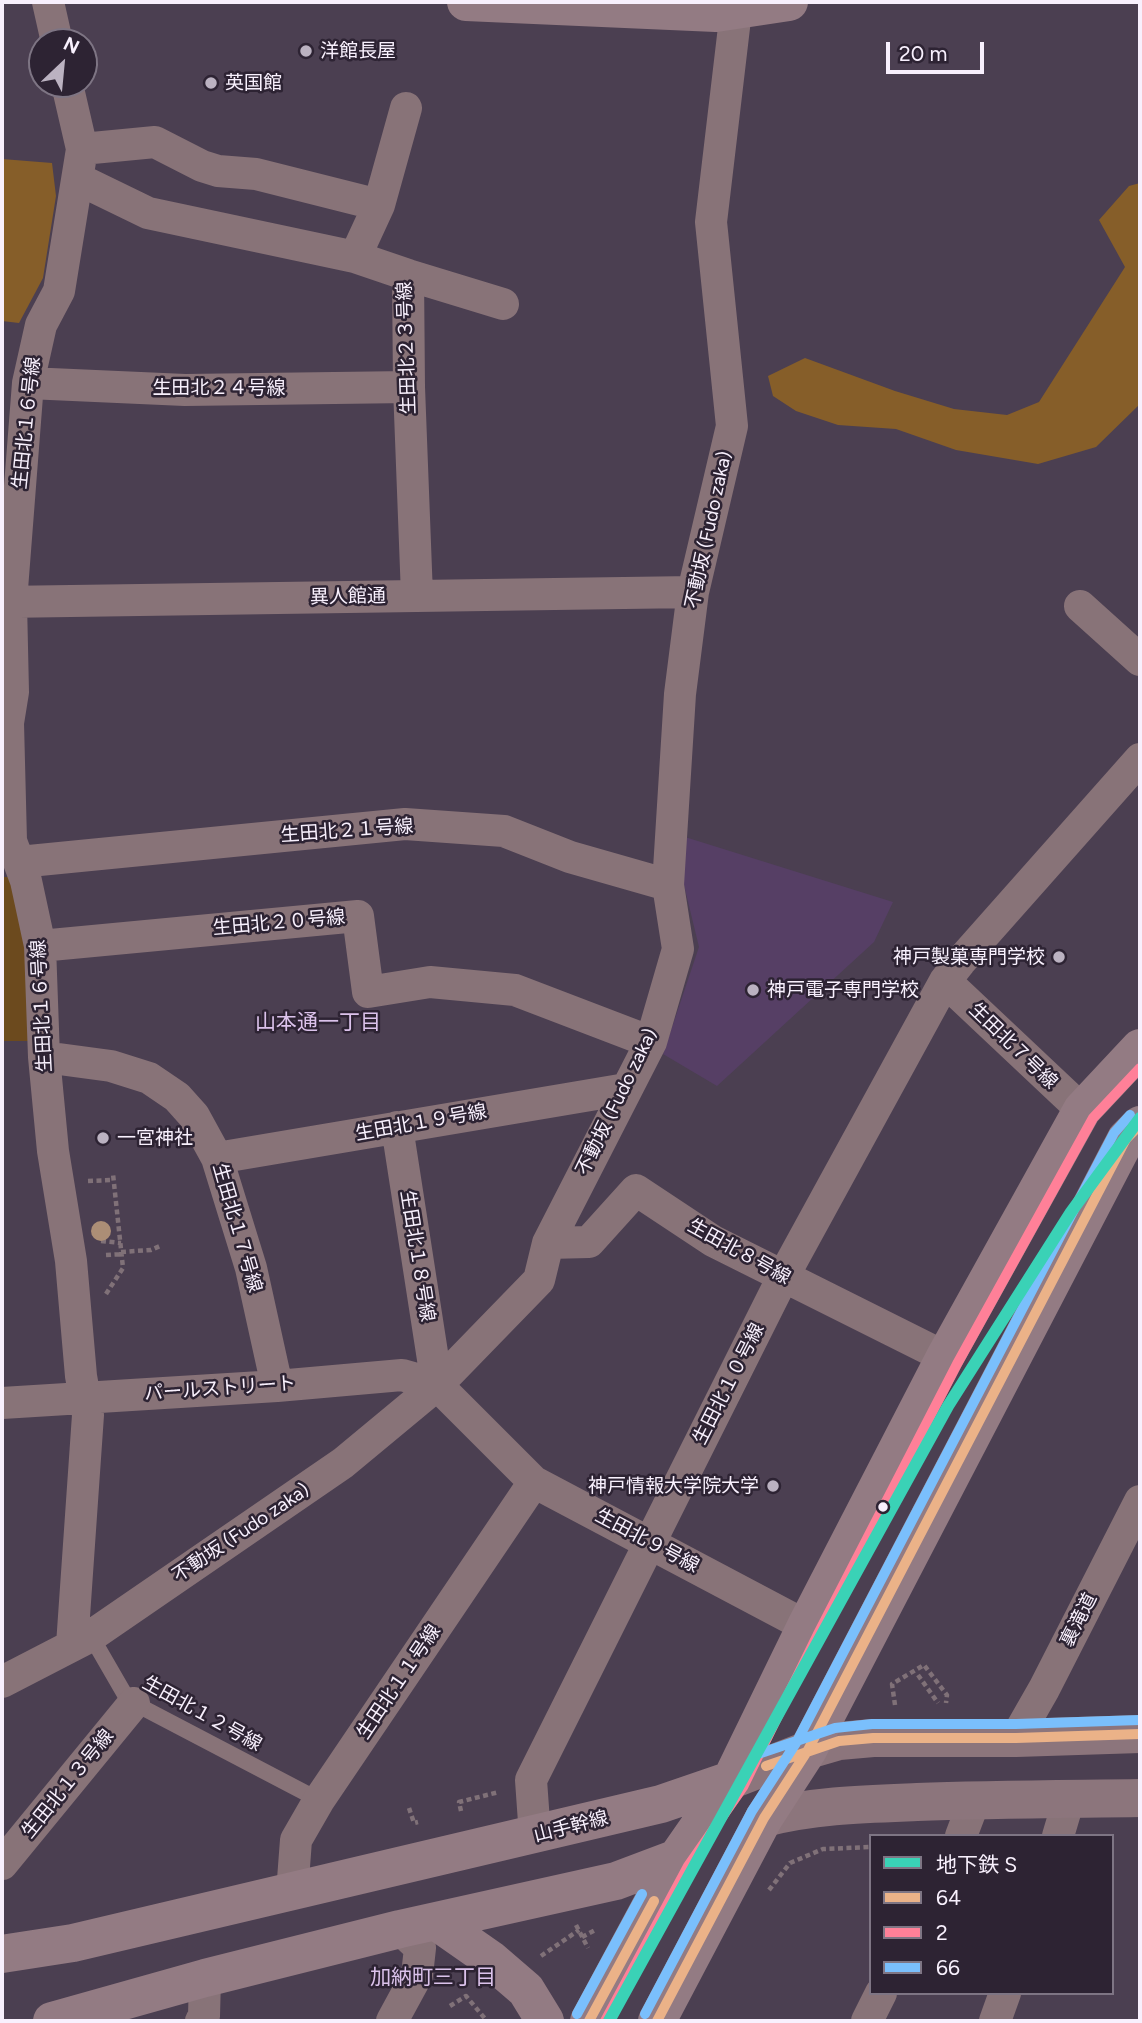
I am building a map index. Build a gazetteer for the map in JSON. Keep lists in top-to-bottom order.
{
  "streets": {
    "main road": ["山手幹線"],
    "street": [
      "生田北２３号線",
      "生田北２４号線",
      "生田北１６号線",
      "不動坂 (Fudo zaka)",
      "異人館通",
      "生田北２１号線",
      "生田北２０号線",
      "生田北７号線",
      "生田北１９号線",
      "生田北１７号線",
      "生田北８号線",
      "生田北１８号線",
      "生田北１０号線",
      "パールストリート",
      "生田北９号線",
      "裏滝道",
      "生田北１１号線",
      "生田北１３号線"
    ],
    "lane": ["生田北１２号線"]
  },
  "crossings": [
    ["生田北２３号線", "生田北２４号線"],
    ["生田北２３号線", "生田北１６号線"],
    ["生田北２３号線", "異人館通"],
    ["生田北２４号線", "生田北１６号線"],
    ["生田北１６号線", "不動坂 (Fudo zaka)"],
    ["生田北１６号線", "異人館通"],
    ["生田北１６号線", "生田北２１号線"],
    ["生田北１６号線", "生田北２０号線"],
    ["生田北１６号線", "生田北１７号線"],
    ["生田北１６号線", "パールストリート"],
    ["生田北１６号線", "生田北１２号線"],
    ["不動坂 (Fudo zaka)", "異人館通"],
    ["不動坂 (Fudo zaka)", "生田北２１号線"],
    ["不動坂 (Fudo zaka)", "生田北２０号線"],
    ["不動坂 (Fudo zaka)", "生田北１９号線"],
    ["不動坂 (Fudo zaka)", "生田北８号線"],
    ["不動坂 (Fudo zaka)", "生田北１８号線"],
    ["不動坂 (Fudo zaka)", "パールストリート"],
    ["不動坂 (Fudo zaka)", "生田北９号線"],
    ["不動坂 (Fudo zaka)", "生田北１２号線"],
    ["生田北７号線", "生田北１０号線"],
    ["生田北１９号線", "生田北１７号線"],
    ["生田北１９号線", "生田北１８号線"],
    ["生田北１７号線", "パールストリート"],
    ["生田北８号線", "生田北１０号線"],
    ["生田北１８号線", "パールストリート"],
    ["生田北１８号線", "生田北９号線"],
    ["生田北１０号線", "生田北９号線"],
    ["生田北１０号線", "山手幹線"],
    ["パールストリート", "生田北９号線"],
    ["生田北９号線", "生田北１１号線"],
    ["裏滝道", "山手幹線"],
    ["生田北１１号線", "生田北１２号線"],
    ["生田北１１号線", "山手幹線"],
    ["生田北１２号線", "生田北１３号線"]
  ],
  "districts": ["山本通一丁目", "加納町三丁目"],
  "places": [
    "洋館長屋",
    "英国館",
    "神戸製菓専門学校",
    "神戸電子専門学校",
    "一宮神社",
    "神戸情報大学院大学"
  ],
  "lines": [
    "transit line 2",
    "transit line 66",
    "metro line S",
    "transit line 64"
  ],
  "legend": [
    "地下鉄 S",
    "64",
    "2",
    "66"
  ],
  "scale_bar": "20 m",
  "north": "top right"
}
